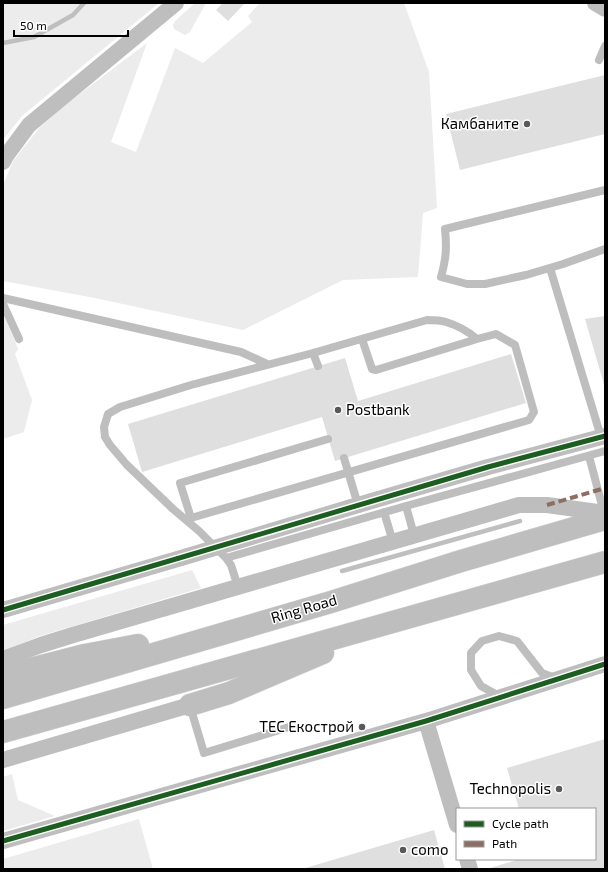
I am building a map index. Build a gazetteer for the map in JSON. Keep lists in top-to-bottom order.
{
  "streets": {
    "highway": ["Ring Road"]
  },
  "places": [
    "Камбаните",
    "Postbank",
    "ТЕС Екострой",
    "Technopolis",
    "como"
  ],
  "legend": ["Cycle path", "Path"],
  "scale_bar": "50 m"
}
